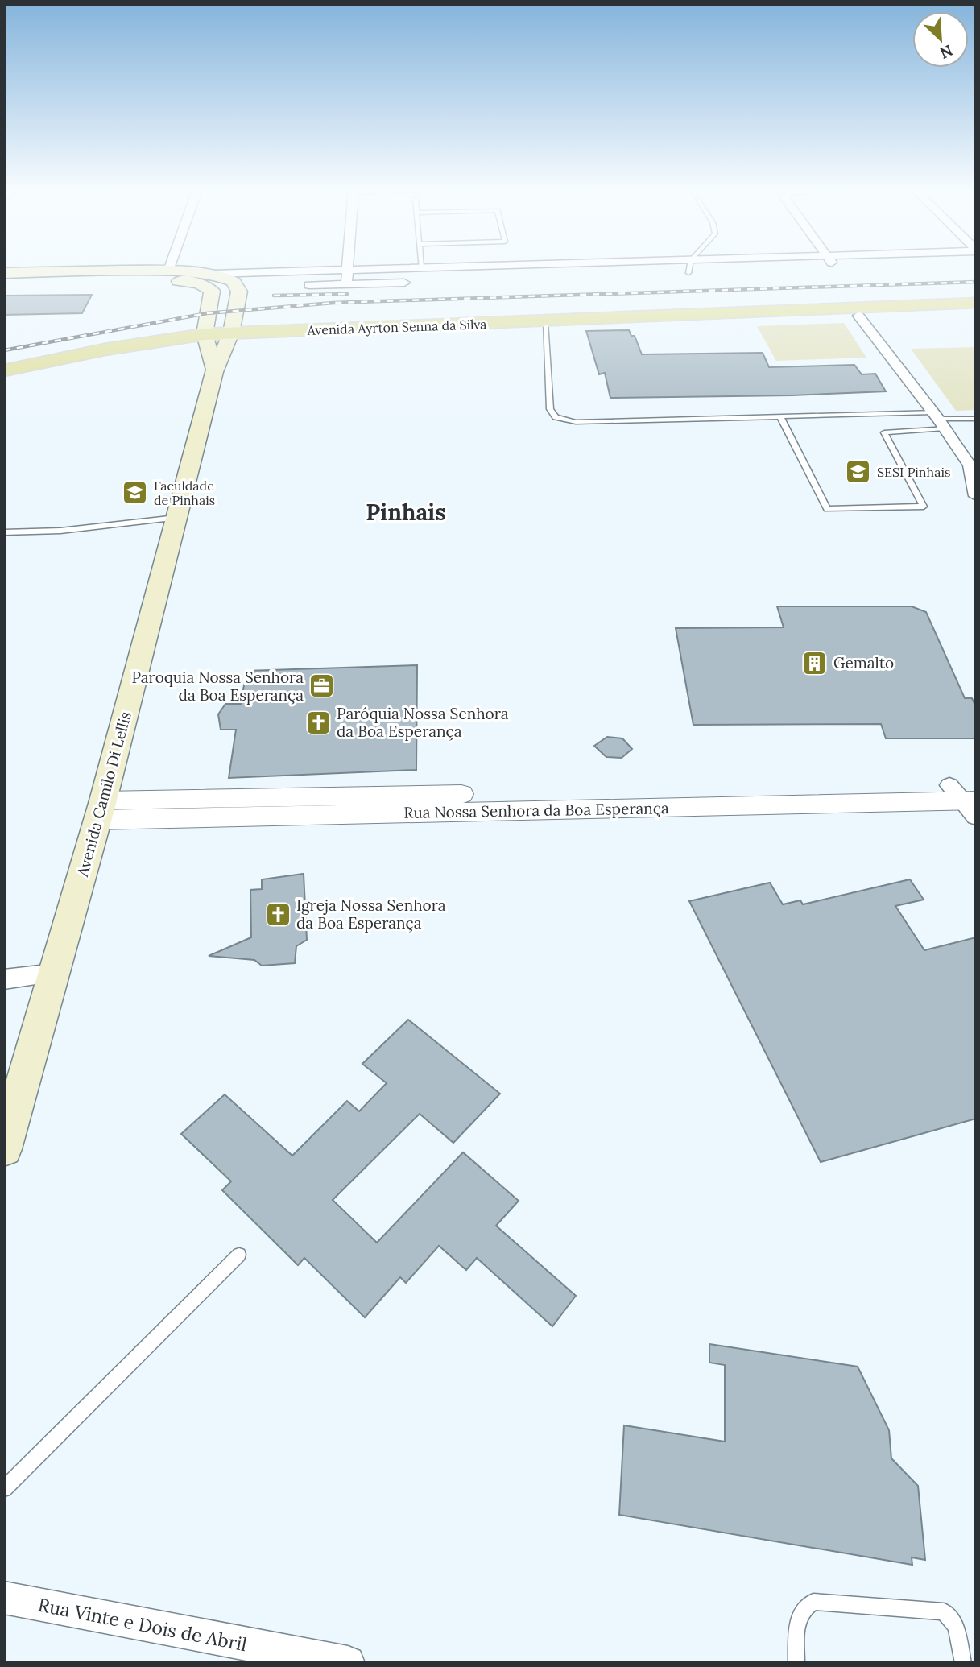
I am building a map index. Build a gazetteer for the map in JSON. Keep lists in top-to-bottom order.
{
  "streets": {
    "main road": ["Avenida Ayrton Senna da Silva", "Avenida Camilo Di Lellis"],
    "street": ["Rua Nossa Senhora da Boa Esperança", "Rua Vinte e Dois de Abril"]
  },
  "crossings": [
    ["Avenida Ayrton Senna da Silva", "Avenida Camilo Di Lellis"],
    ["Avenida Camilo Di Lellis", "Rua Nossa Senhora da Boa Esperança"]
  ],
  "districts": ["Pinhais"],
  "places": {
    "school or university": ["SESI Pinhais", "Faculdade de Pinhais"],
    "building": ["Gemalto"],
    "office": ["Paroquia Nossa Senhora da Boa Esperança"],
    "church": ["Paróquia Nossa Senhora da Boa Esperança", "Igreja Nossa Senhora da Boa Esperança"]
  },
  "north": "bottom right"
}
